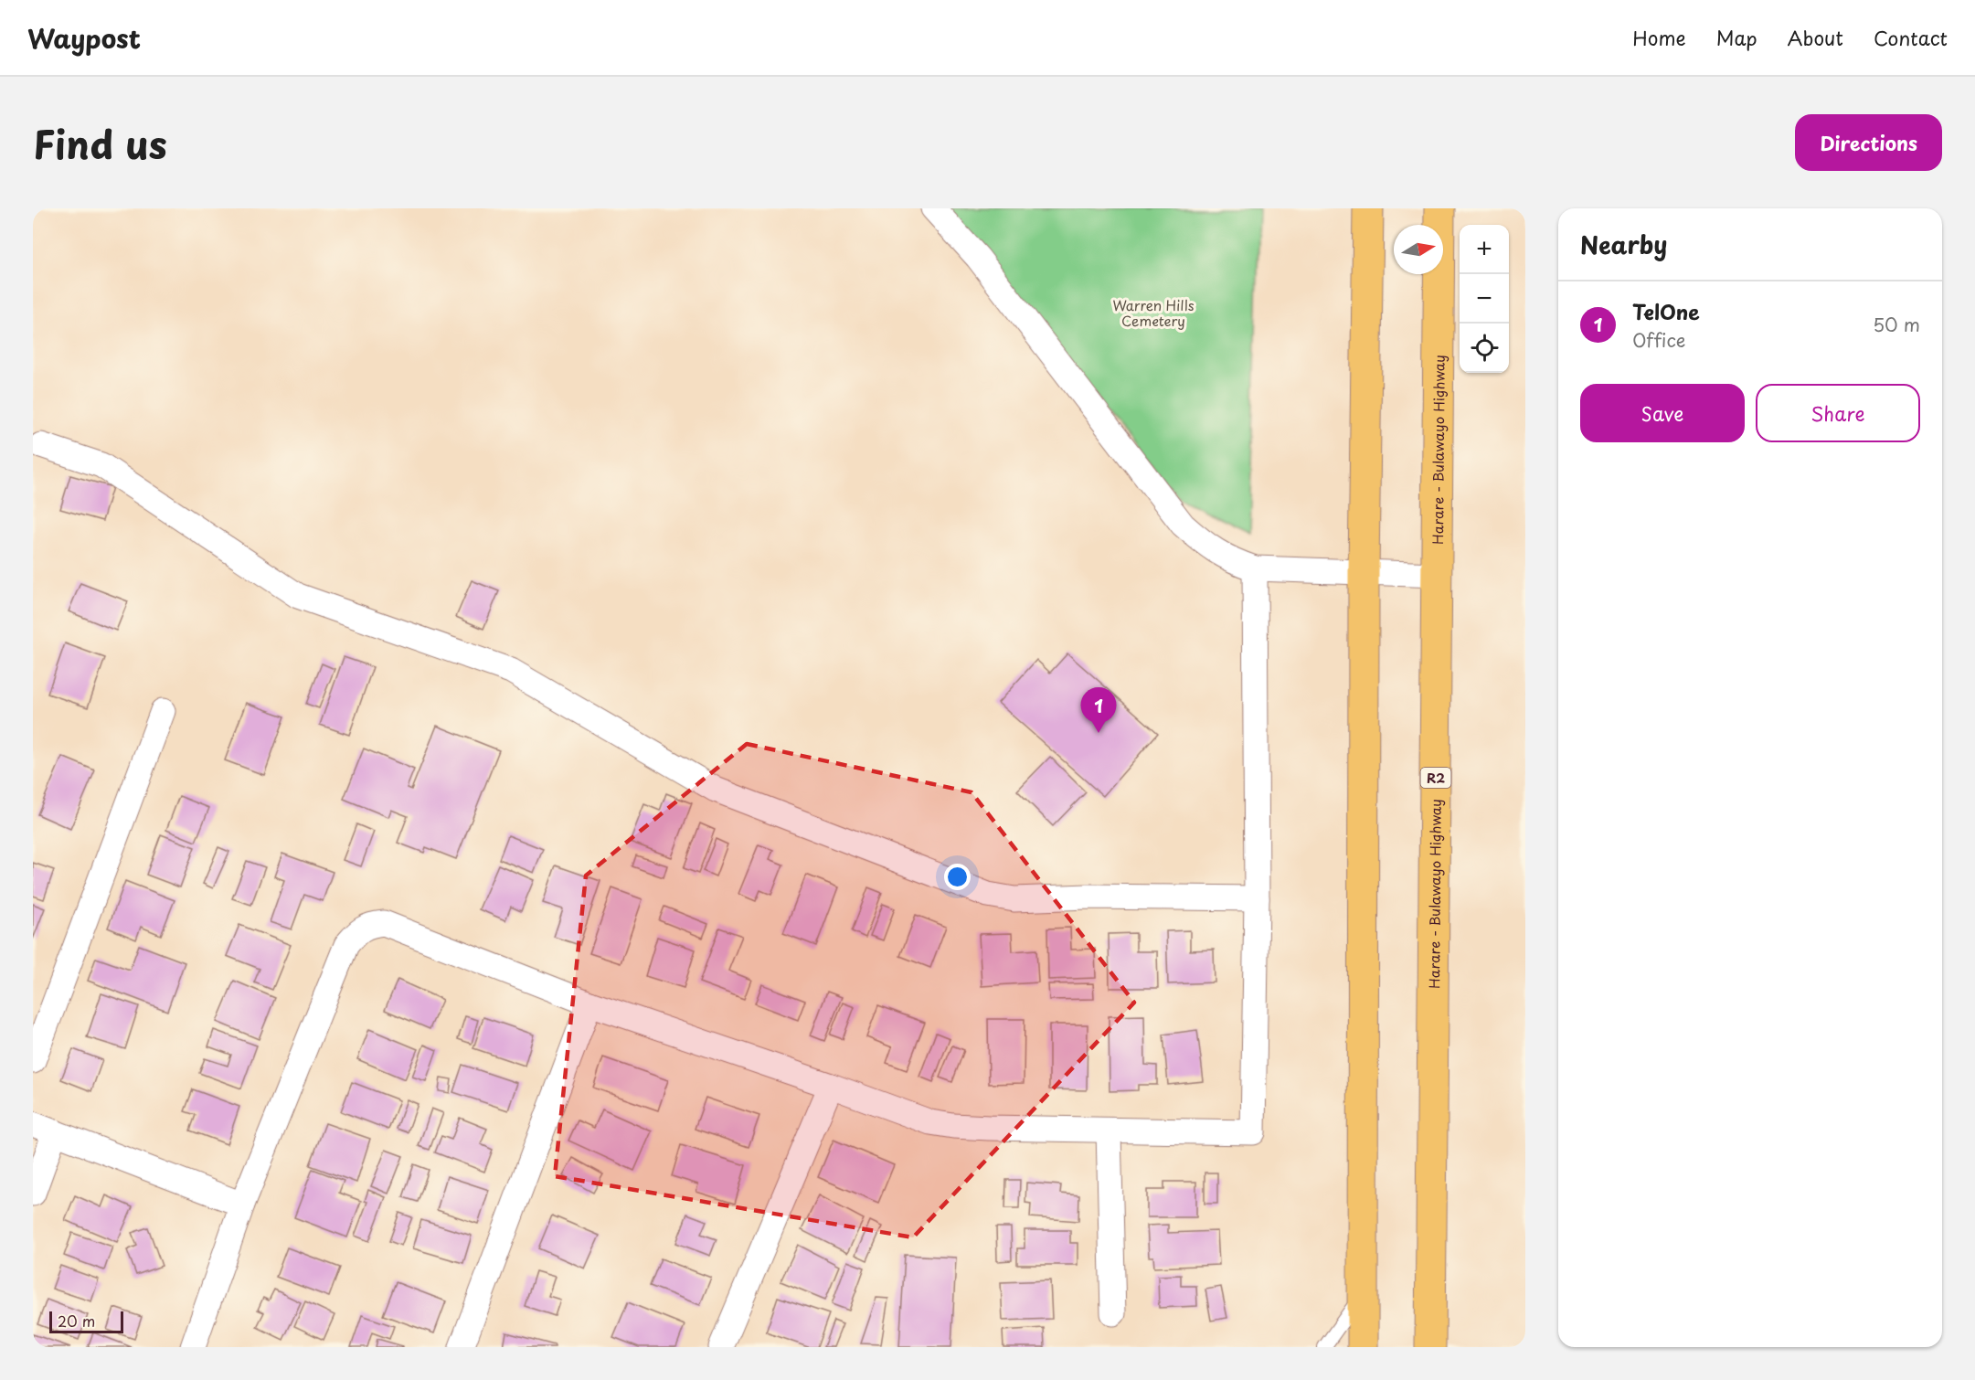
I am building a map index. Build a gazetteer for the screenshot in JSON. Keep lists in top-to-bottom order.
{
  "streets": {
    "highway": ["Harare - Bulawayo Highway", "R2"]
  },
  "parks": ["Warren Hills Cemetery"],
  "scale_bar": "20 m",
  "north": "right",
  "page": {
    "header": "Waypost",
    "nav": [
      "Home",
      "Map",
      "About",
      "Contact"
    ],
    "title": "Find us",
    "buttons": [
      "Directions",
      ["Save", "Share"]
    ],
    "heading": "Nearby",
    "map_buttons": ["+", "−"],
    "list": [
      {
        "mark": "1",
        "name": "TelOne",
        "note": "Office",
        "value": "50 m"
      }
    ],
    "pins": "1",
    "scale": "20 m"
  }
}
